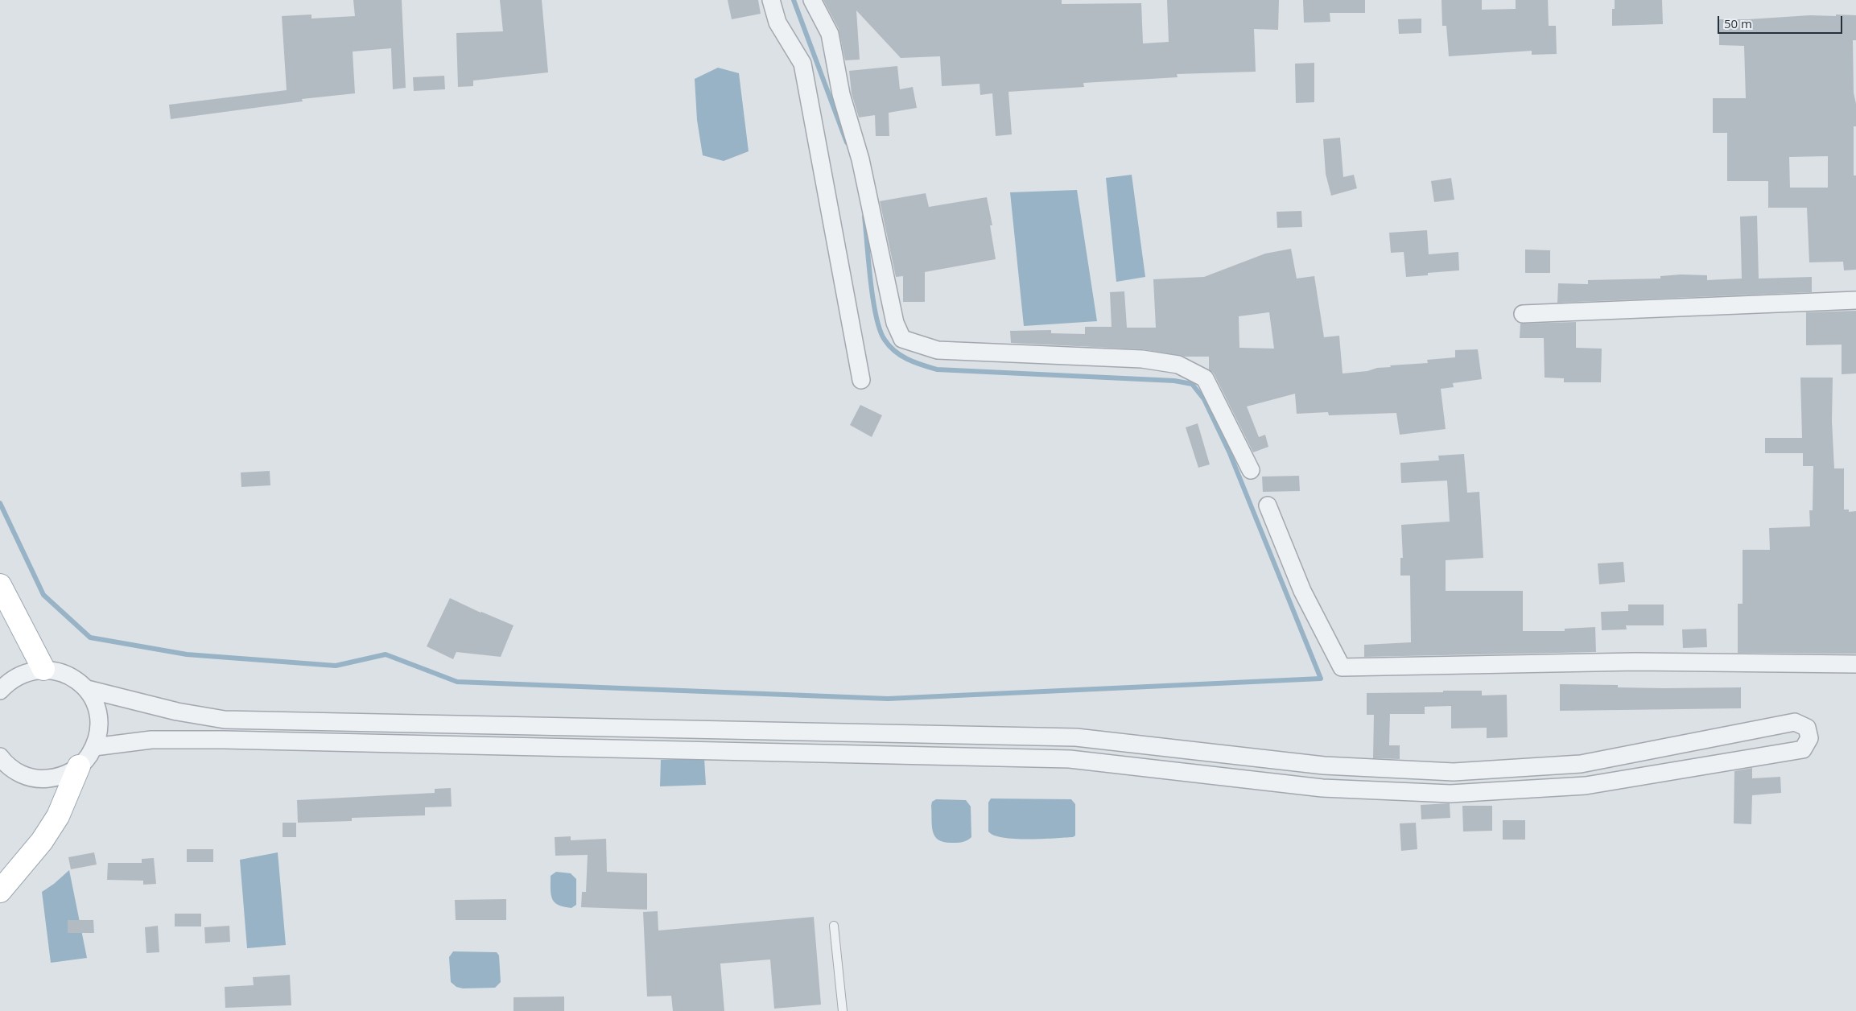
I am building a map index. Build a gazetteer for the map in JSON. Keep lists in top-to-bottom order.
{
  "scale_bar": "50 m"
}
